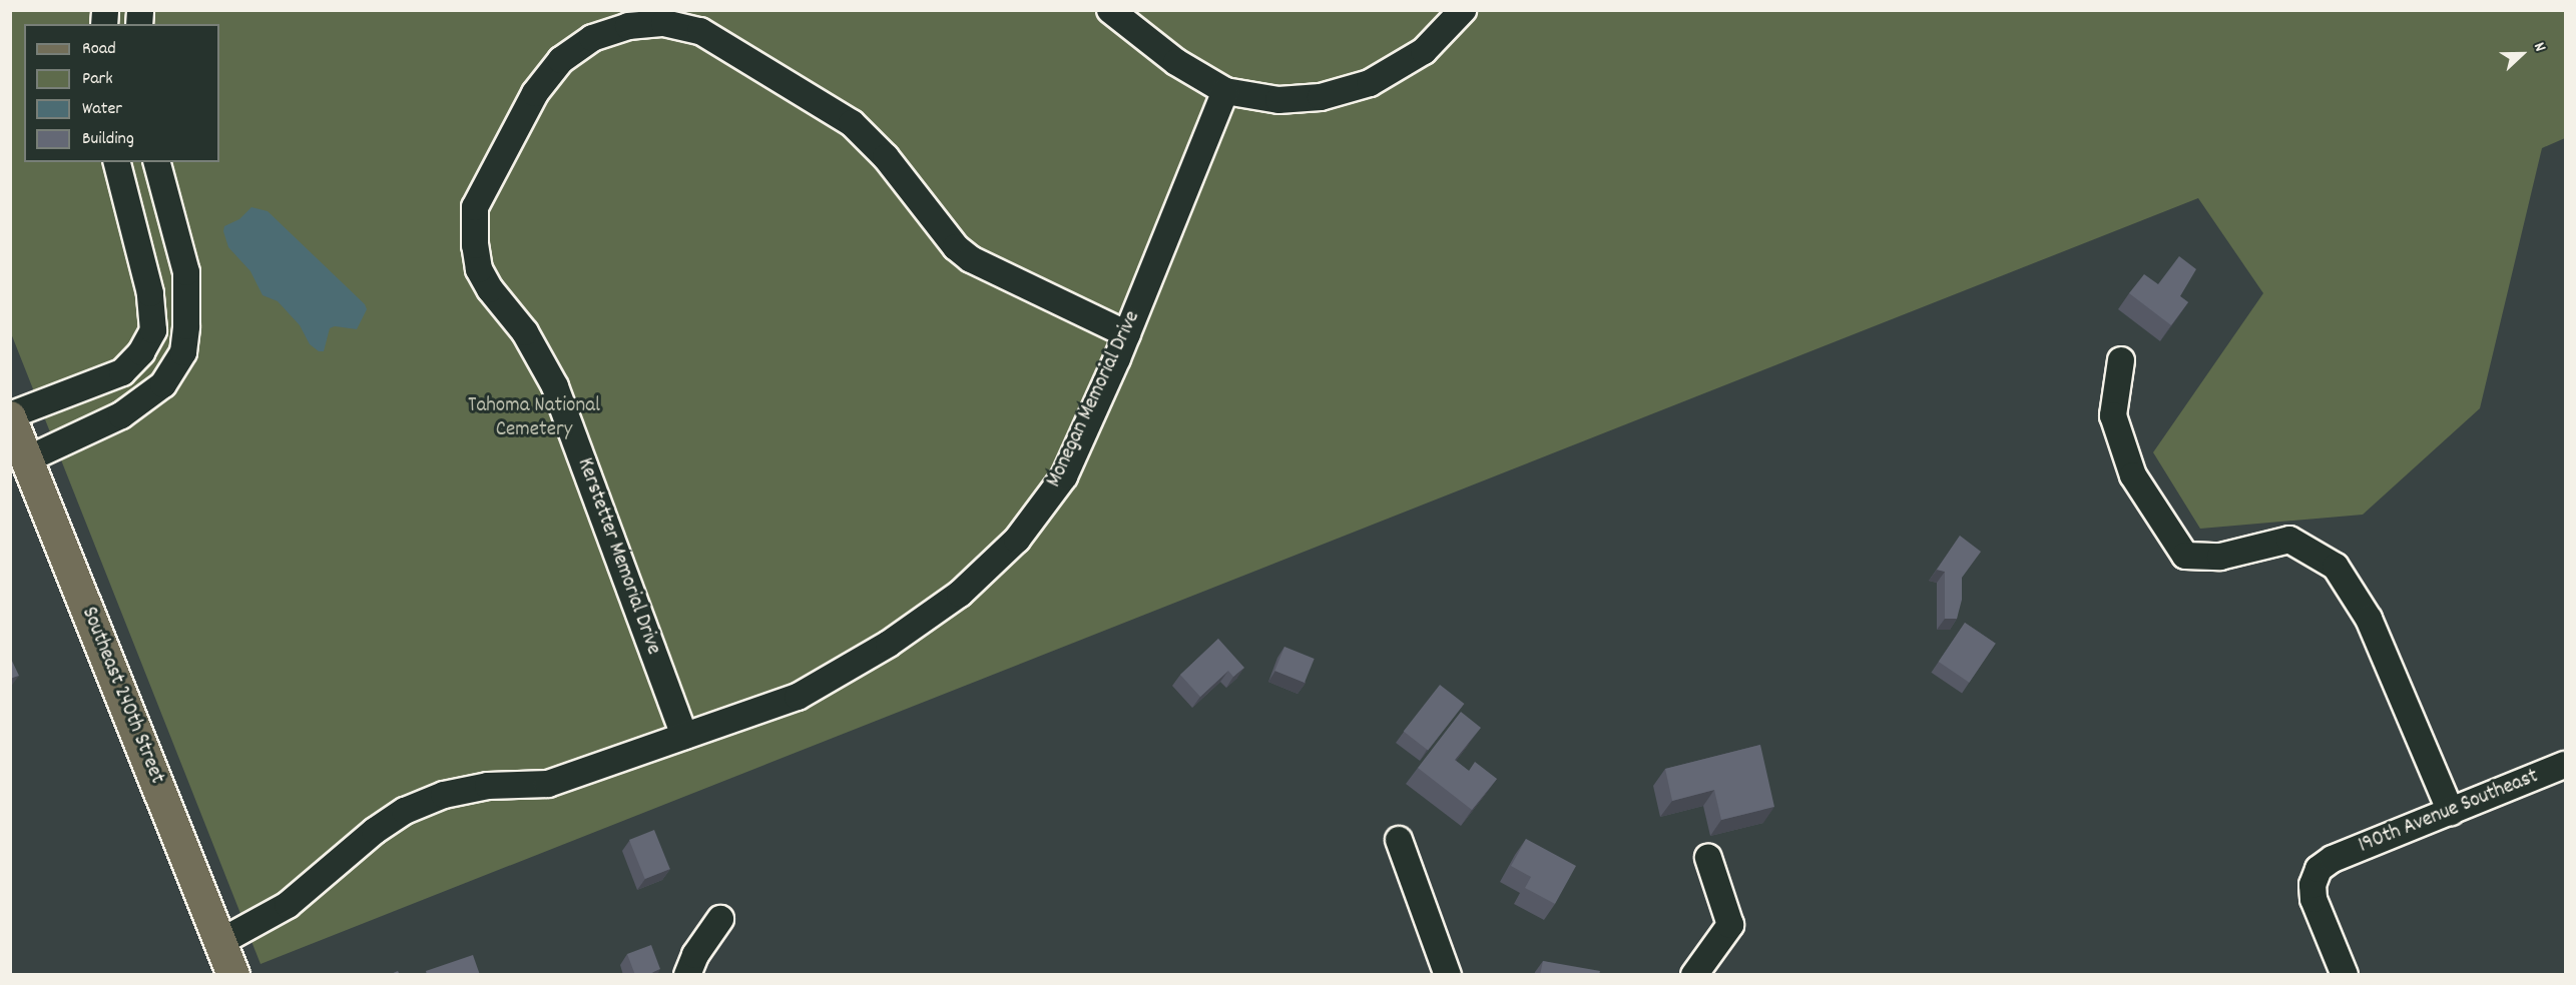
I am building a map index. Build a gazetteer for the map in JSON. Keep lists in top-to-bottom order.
{
  "streets": {
    "main road": ["Southeast 240th Street"],
    "street": ["Monegan Memorial Drive", "Kerstetter Memorial Drive", "190th Avenue Southeast"]
  },
  "crossings": [
    ["Monegan Memorial Drive", "Kerstetter Memorial Drive"],
    ["Monegan Memorial Drive", "Southeast 240th Street"]
  ],
  "parks": ["Tahoma National Cemetery"],
  "legend": [
    "Road",
    "Park",
    "Water",
    "Building"
  ],
  "north": "right"
}
